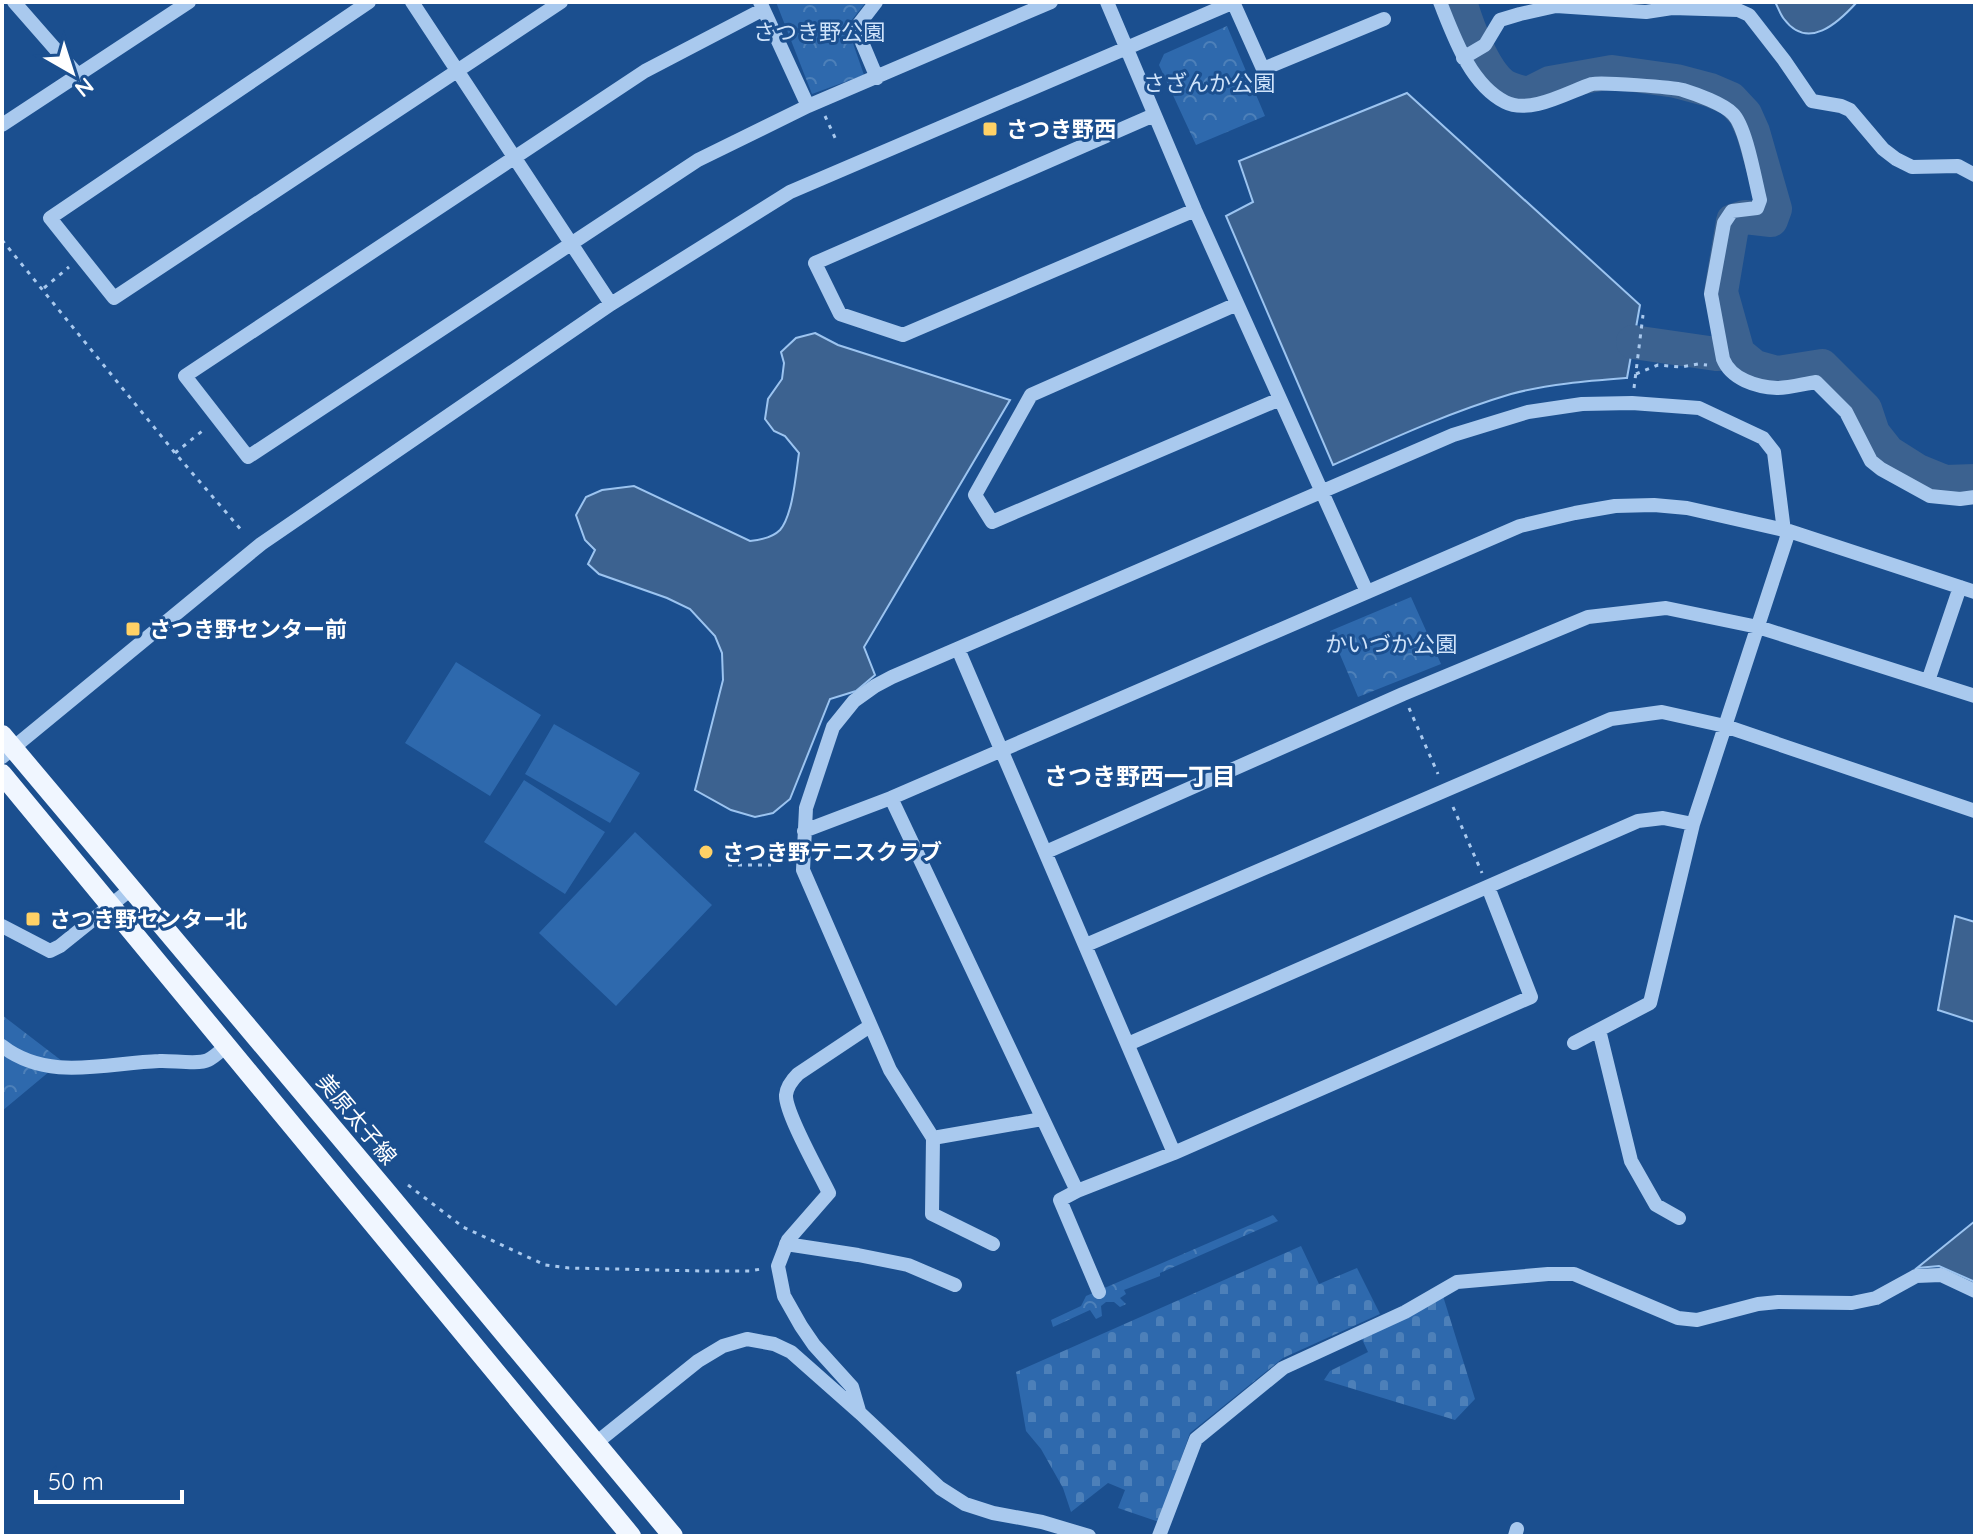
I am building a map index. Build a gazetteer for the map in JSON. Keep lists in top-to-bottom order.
{
  "streets": {
    "main road": ["美原太子線"]
  },
  "districts": ["さつき野西一丁目"],
  "parks": ["さつき野公園", "さざんか公園", "かいづか公園"],
  "places": {
    "transit": ["さつき野西", "さつき野センター前", "さつき野センター北"],
    "other": ["さつき野テニスクラブ"]
  },
  "scale_bar": "50 m",
  "north": "bottom right"
}
